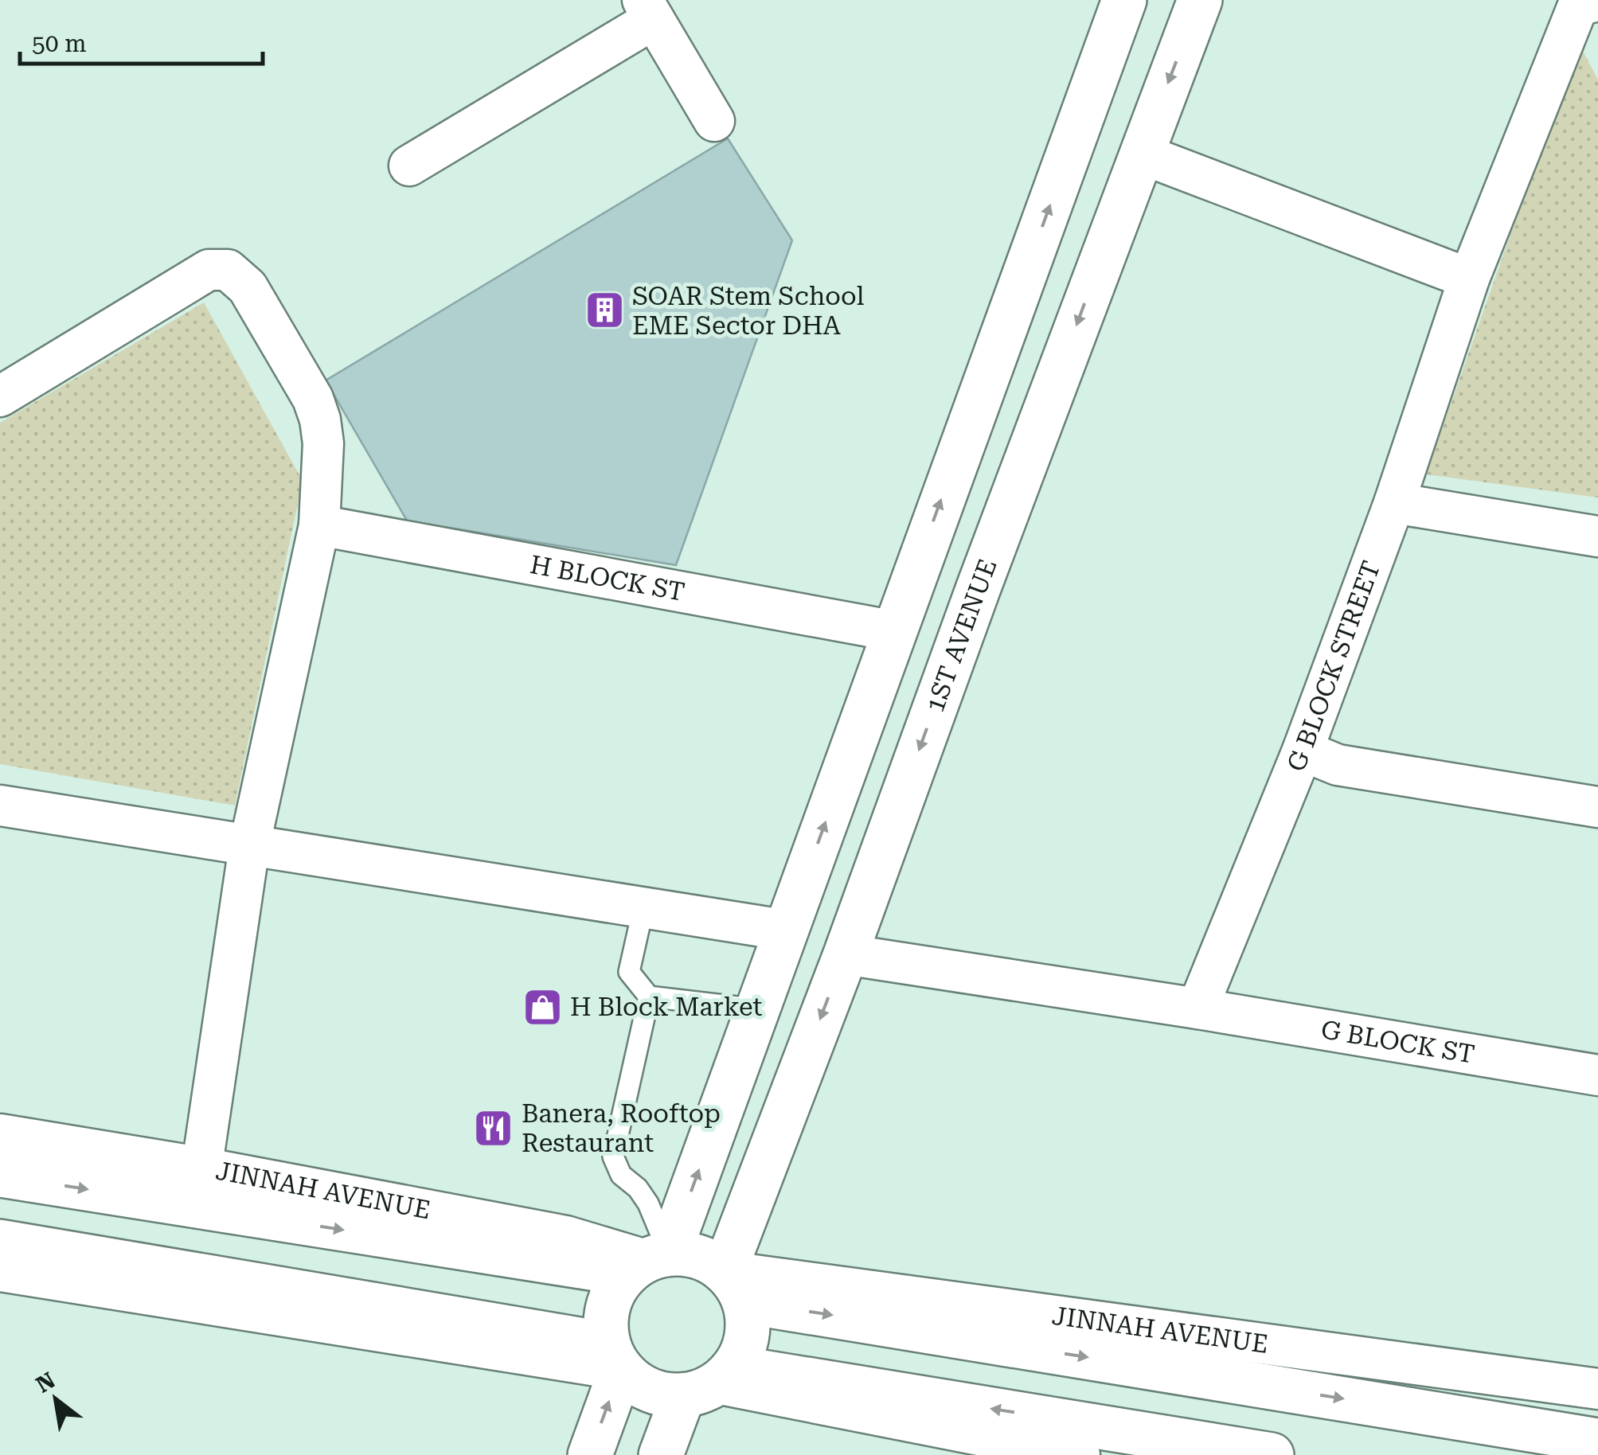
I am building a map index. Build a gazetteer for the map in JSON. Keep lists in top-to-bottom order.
{
  "streets": {
    "street": [
      "H BLOCK ST",
      "1ST AVENUE",
      "G BLOCK STREET",
      "G BLOCK ST",
      "JINNAH AVENUE"
    ]
  },
  "crossings": [
    ["1ST AVENUE", "JINNAH AVENUE"],
    ["G BLOCK STREET", "G BLOCK ST"]
  ],
  "places": {
    "building": ["SOAR Stem School EME Sector DHA"],
    "shop": ["H Block Market"],
    "restaurant": ["Banera, Rooftop Restaurant"]
  },
  "scale_bar": "50 m",
  "north": "top left"
}
